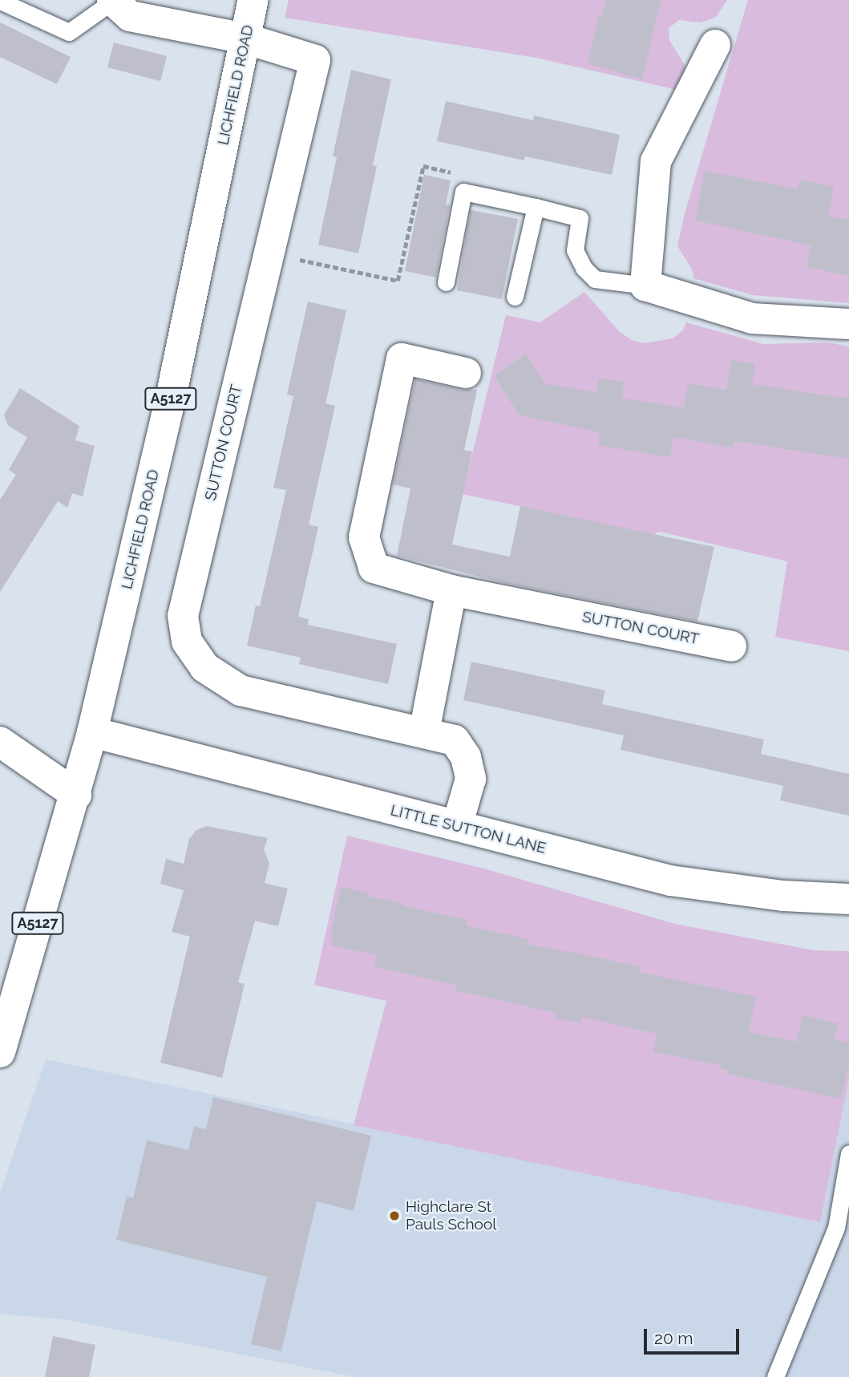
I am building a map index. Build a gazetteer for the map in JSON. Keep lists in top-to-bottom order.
{
  "streets": {
    "street": [
      "LICHFIELD ROAD",
      "A5127",
      "SUTTON COURT",
      "LITTLE SUTTON LANE"
    ]
  },
  "crossings": [
    ["LICHFIELD ROAD", "SUTTON COURT"],
    ["LICHFIELD ROAD", "LITTLE SUTTON LANE"],
    ["SUTTON COURT", "LITTLE SUTTON LANE"]
  ],
  "places": ["Highclare St Pauls School"],
  "scale_bar": "20 m"
}
